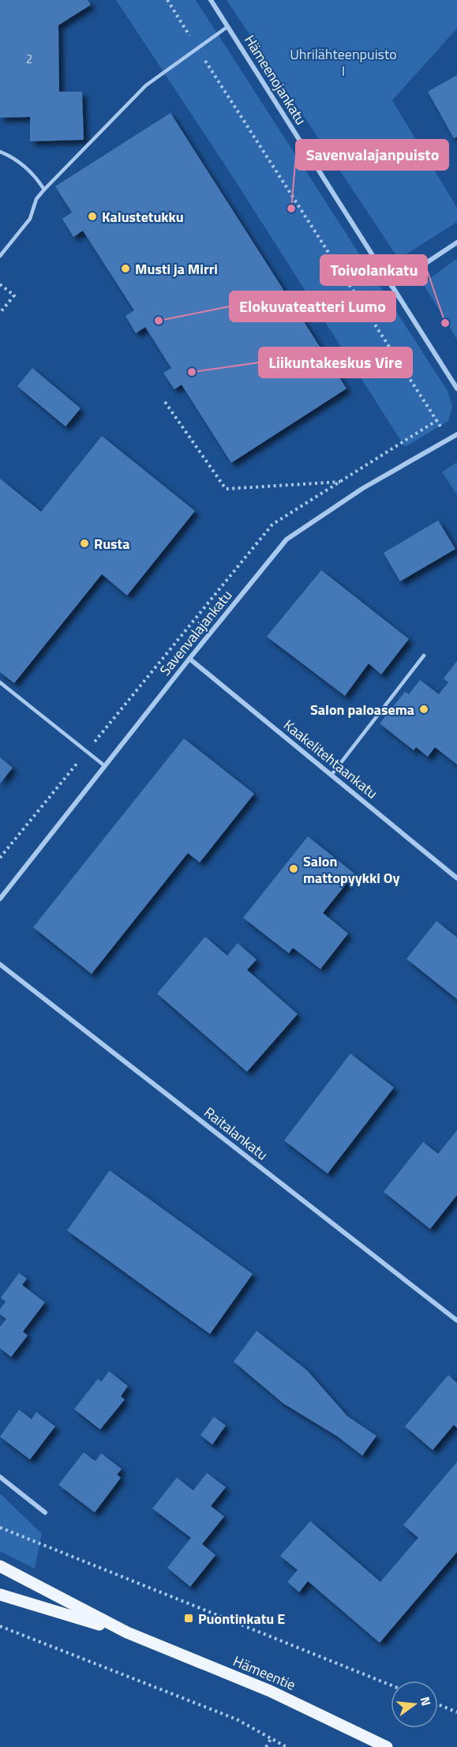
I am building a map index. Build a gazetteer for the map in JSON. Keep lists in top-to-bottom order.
{
  "streets": {
    "main road": ["Hämeentie"],
    "street": [
      "Hämeenojankatu",
      "Savenvalajankatu",
      "Kaakelitehtaankatu",
      "Raitalankatu"
    ]
  },
  "crossings": [
    ["Savenvalajankatu", "Kaakelitehtaankatu"]
  ],
  "parks": ["Uhrilähteenpuisto I"],
  "places": {
    "other": [
      "Savenvalajanpuisto",
      "Kalustetukku",
      "Musti ja Mirri",
      "Elokuvateatteri Lumo",
      "Toivolankatu",
      "Liikuntakeskus Vire",
      "Rusta",
      "Salon paloasema",
      "Salon mattopyykki Oy"
    ],
    "transit": ["Puontinkatu E"]
  },
  "house_numbers": ["2"],
  "north": "right"
}
